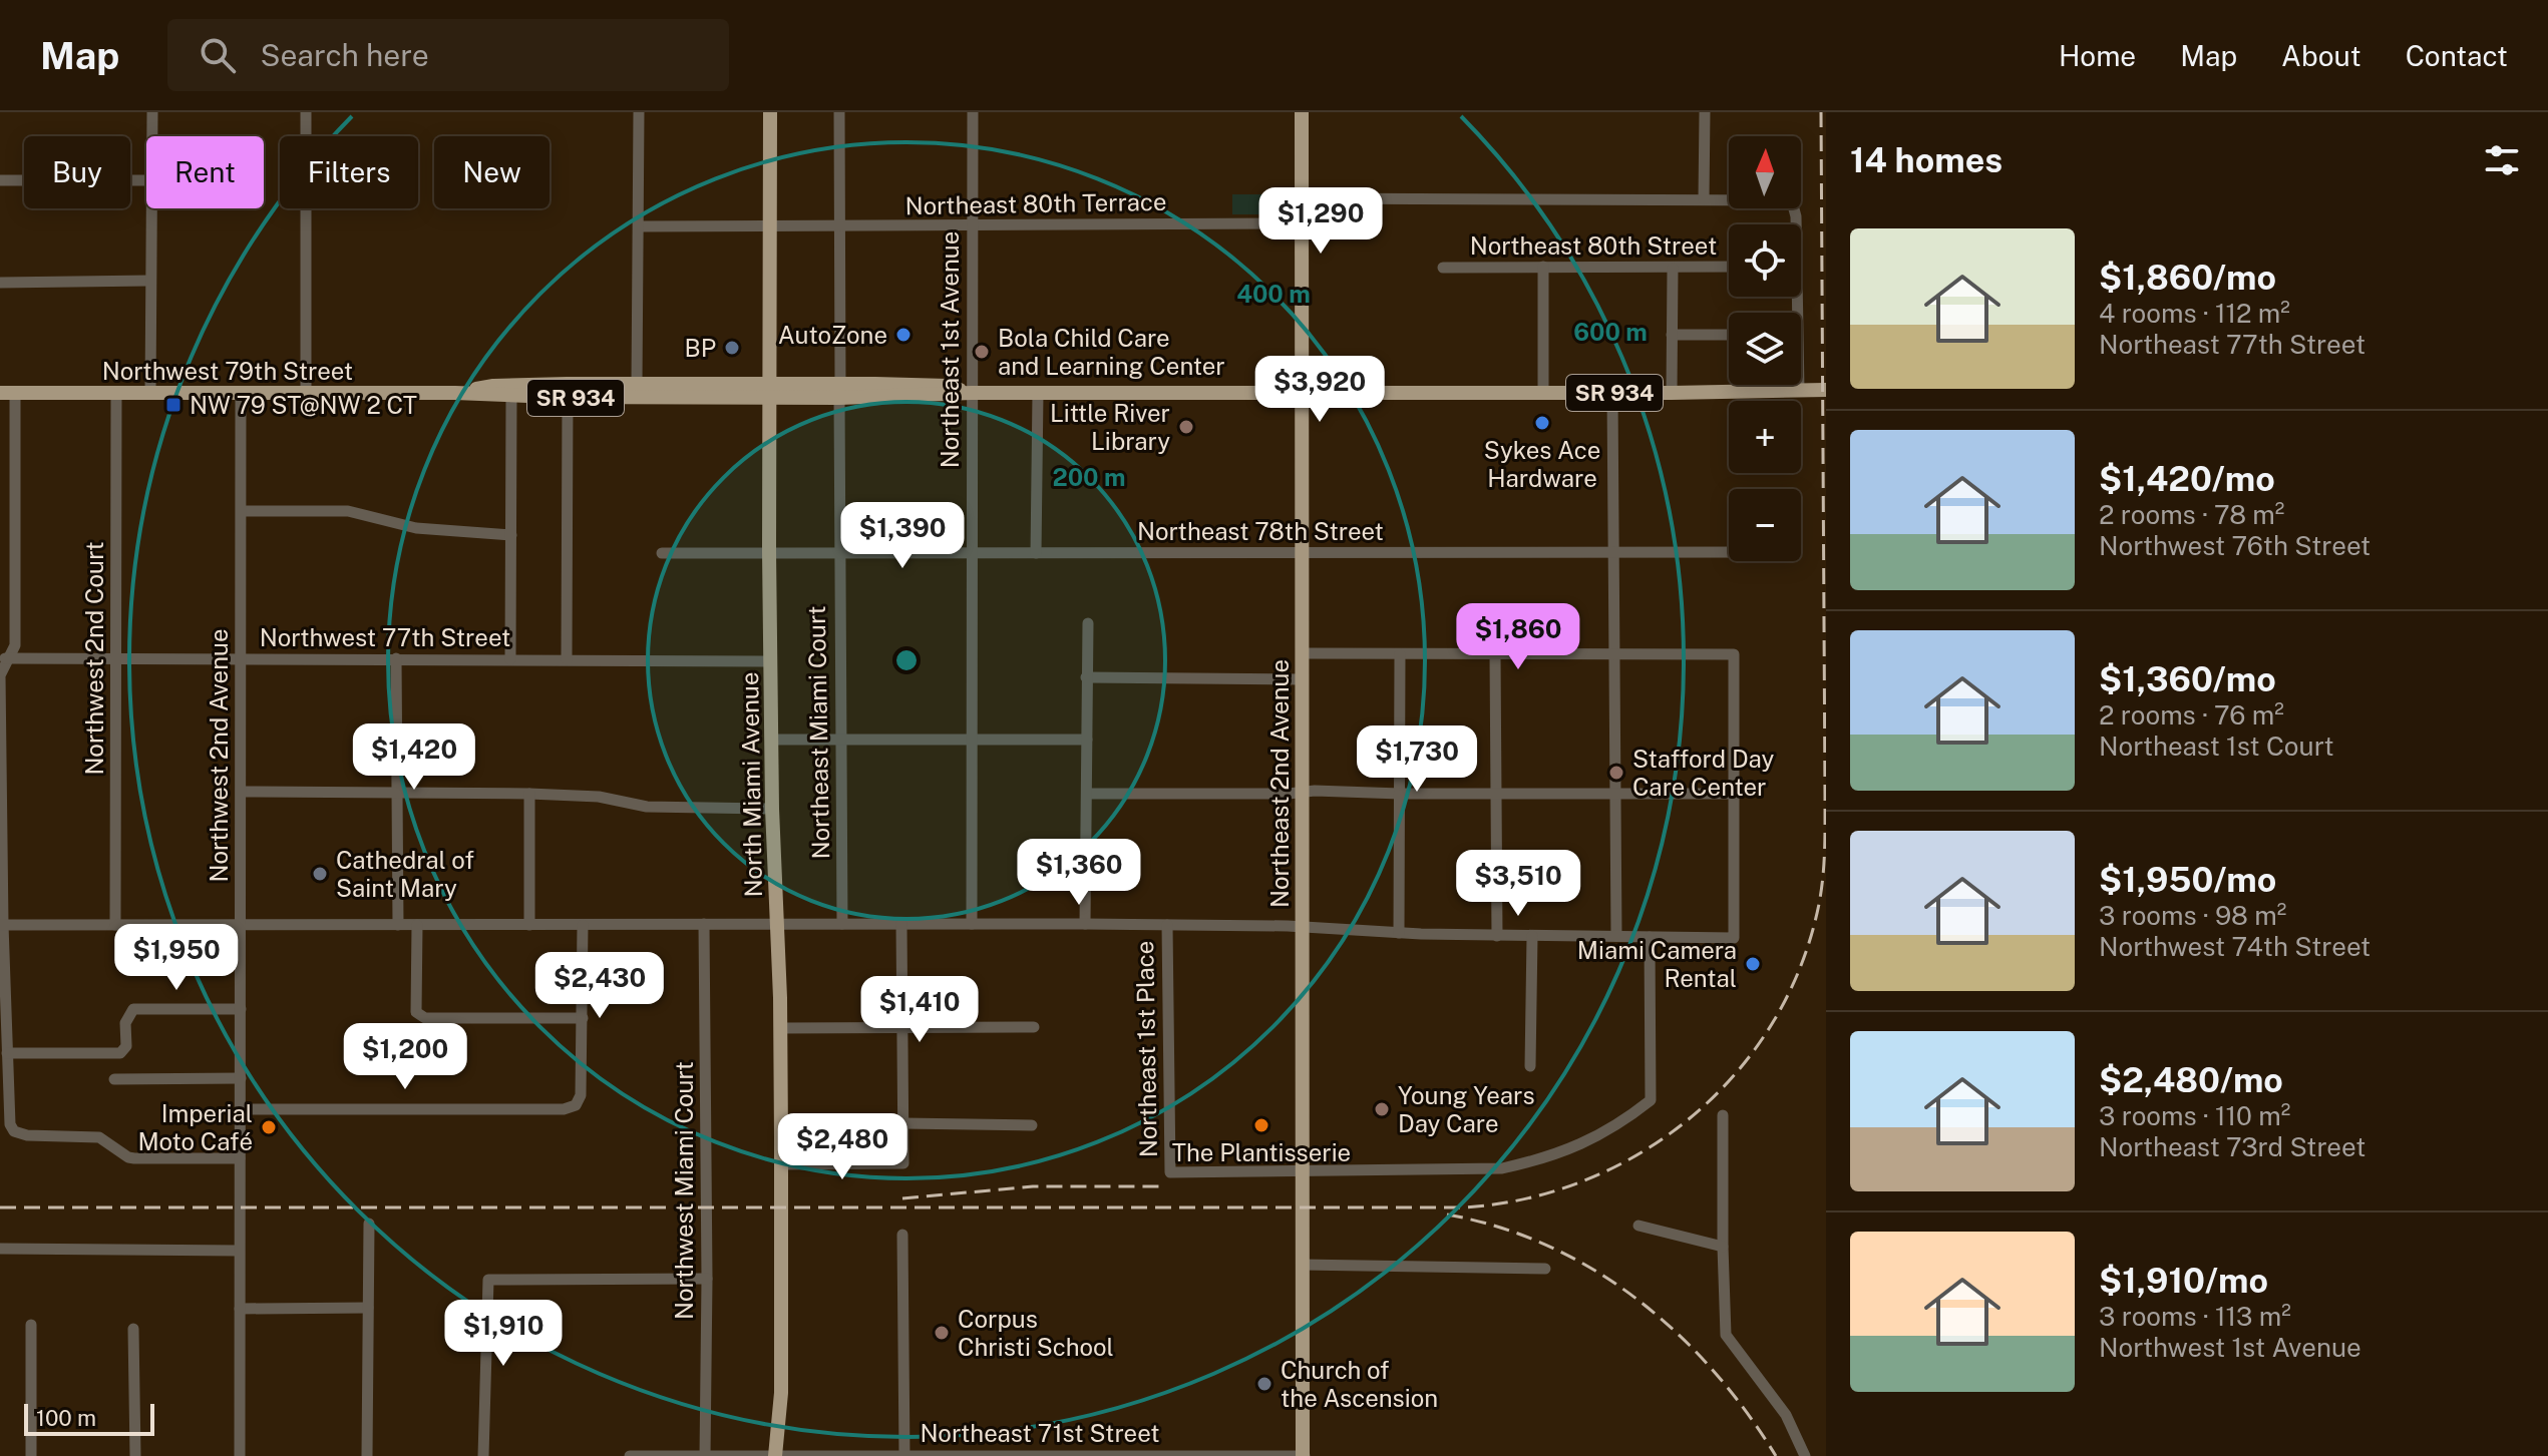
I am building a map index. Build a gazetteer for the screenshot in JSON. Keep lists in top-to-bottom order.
{
  "streets": {
    "main road": [
      "Northwest 79th Street",
      "SR 934",
      "Northeast 2nd Avenue",
      "North Miami Avenue"
    ],
    "street": [
      "Northeast 80th Terrace",
      "Northeast 80th Street",
      "Northeast 1st Avenue",
      "Northeast 78th Street",
      "Northwest 77th Street",
      "Northwest 2nd Court",
      "Northeast Miami Court",
      "Northwest 2nd Avenue",
      "Northeast 1st Place",
      "Northwest Miami Court",
      "Northeast 71st Street"
    ]
  },
  "crossings": [
    ["Northeast 80th Terrace", "Northeast 1st Avenue"],
    ["Northeast 80th Terrace", "Northeast Miami Court"],
    ["Northeast 80th Terrace", "Northeast 2nd Avenue"],
    ["Northeast 80th Terrace", "North Miami Avenue"],
    ["Northeast 1st Avenue", "SR 934"],
    ["Northeast 1st Avenue", "Northeast 78th Street"],
    ["Northwest 79th Street", "Northwest 2nd Court"],
    ["Northwest 79th Street", "Northwest 2nd Avenue"],
    ["Northwest 79th Street", "North Miami Avenue"],
    ["SR 934", "Northeast 2nd Avenue"],
    ["Northeast 78th Street", "Northeast Miami Court"],
    ["Northeast 78th Street", "Northeast 2nd Avenue"],
    ["Northeast 78th Street", "North Miami Avenue"],
    ["Northwest 77th Street", "Northwest 2nd Court"],
    ["Northwest 77th Street", "Northwest 2nd Avenue"],
    ["Northwest 77th Street", "North Miami Avenue"],
    ["Northeast 2nd Avenue", "Northeast 1st Place"],
    ["Northeast 2nd Avenue", "Northeast 71st Street"],
    ["North Miami Avenue", "Northeast 71st Street"],
    ["Northwest Miami Court", "Northeast 71st Street"]
  ],
  "places": {
    "other": [
      "AutoZone",
      "BP",
      "Bola Child Care and Learning Center",
      "Sykes Ace Hardware",
      "Little River Library",
      "Stafford Day Care Center",
      "Cathedral of Saint Mary",
      "Miami Camera Rental",
      "Young Years Day Care",
      "The Plantisserie",
      "Imperial Moto Café",
      "Corpus Christi School",
      "Church of the Ascension"
    ],
    "transit": ["NW 79 ST@NW 2 CT"]
  },
  "scale_bar": "100 m",
  "north": "top",
  "page": {
    "header": "Map",
    "search": "Search here",
    "nav": [
      "Home",
      "Map",
      "About",
      "Contact"
    ],
    "heading": "14 homes",
    "map_buttons": ["+", "−"],
    "chip": [
      "Buy",
      "Rent",
      "Filters",
      "New"
    ],
    "price": [
      "$1,290",
      "$3,920",
      "$1,390",
      "$1,860",
      "$1,420",
      "$1,730",
      "$1,360",
      "$3,510",
      "$1,950",
      "$2,430",
      "$1,410",
      "$1,200",
      "$2,480",
      "$1,910"
    ],
    "list": [
      {
        "name": "$1,860/mo",
        "note": "4 rooms · 112 m² · Northeast 77th Street"
      },
      {
        "name": "$1,420/mo",
        "note": "2 rooms · 78 m² · Northwest 76th Street"
      },
      {
        "name": "$1,360/mo",
        "note": "2 rooms · 76 m² · Northeast 1st Court"
      },
      {
        "name": "$1,950/mo",
        "note": "3 rooms · 98 m² · Northwest 74th Street"
      },
      {
        "name": "$2,480/mo",
        "note": "3 rooms · 110 m² · Northeast 73rd Street"
      },
      {
        "name": "$1,910/mo",
        "note": "3 rooms · 113 m² · Northwest 1st Avenue"
      }
    ],
    "scale": "100 m"
  },
  "rings": ["400 m", "600 m", "200 m"]
}
